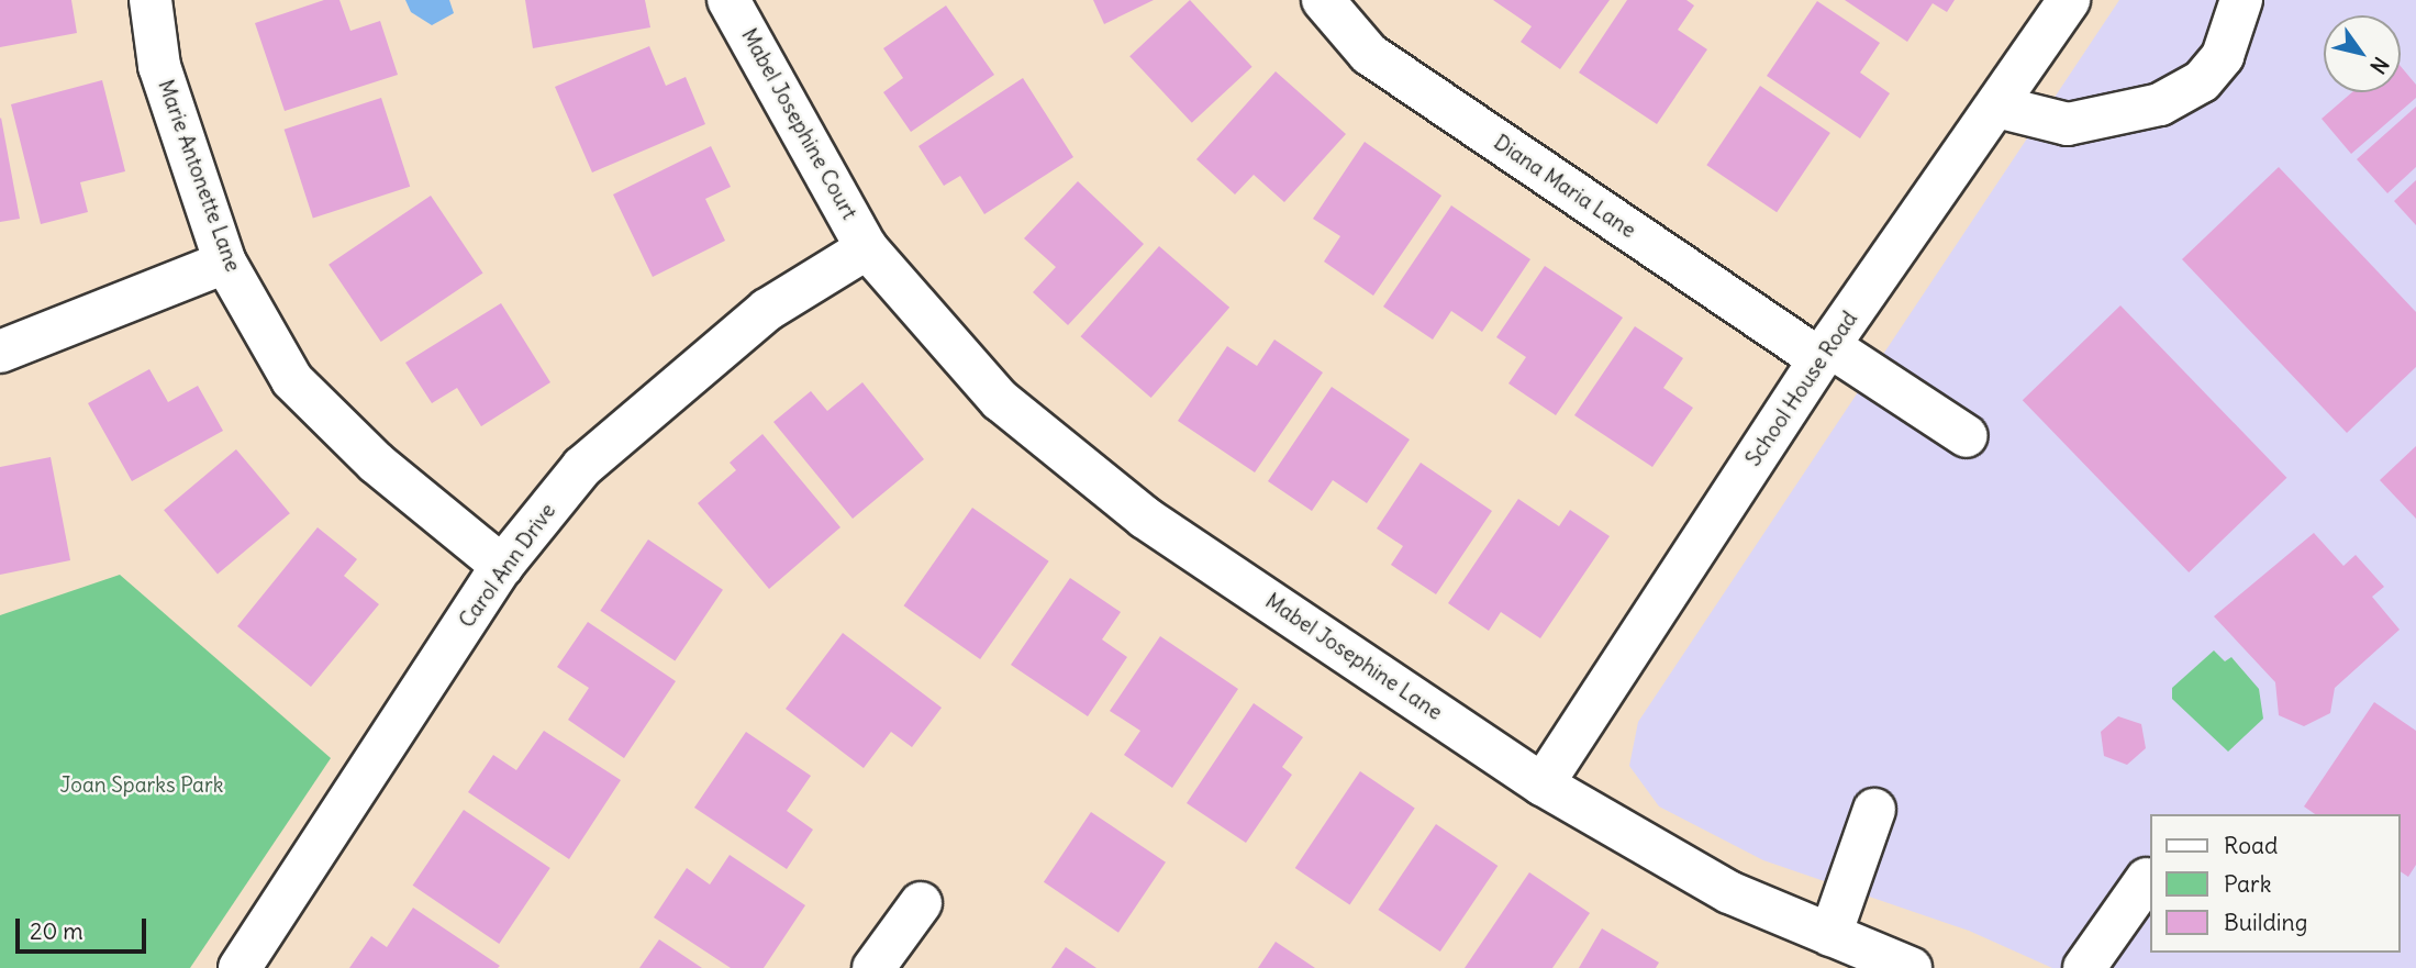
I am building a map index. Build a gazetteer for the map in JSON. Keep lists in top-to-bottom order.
{
  "streets": {
    "street": [
      "Mabel Josephine Court",
      "Marie Antonette Lane",
      "Diana Maria Lane",
      "School House Road",
      "Carol Ann Drive",
      "Mabel Josephine Lane"
    ]
  },
  "crossings": [
    ["Mabel Josephine Court", "Carol Ann Drive"],
    ["Mabel Josephine Court", "Mabel Josephine Lane"],
    ["Marie Antonette Lane", "Carol Ann Drive"],
    ["Diana Maria Lane", "School House Road"],
    ["School House Road", "Mabel Josephine Lane"],
    ["Carol Ann Drive", "Mabel Josephine Lane"]
  ],
  "parks": ["Joan Sparks Park"],
  "legend": ["Road", "Park", "Building"],
  "scale_bar": "20 m",
  "north": "bottom right"
}
